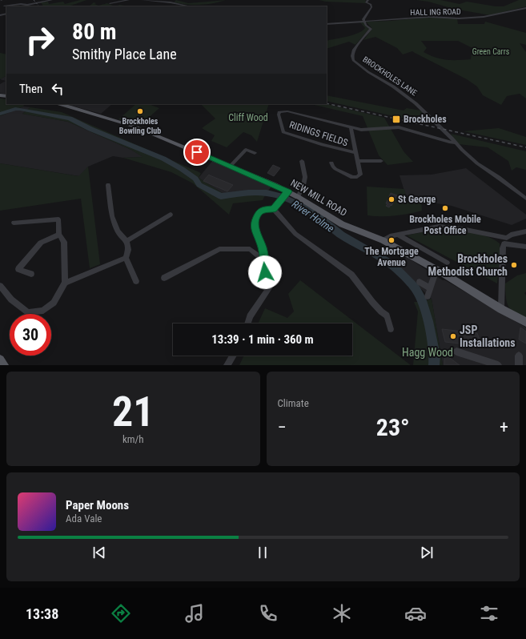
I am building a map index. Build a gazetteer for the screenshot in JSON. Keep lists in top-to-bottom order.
{
  "streets": {
    "main road": ["NEW MILL ROAD"],
    "street": ["HALL ING ROAD", "BROCKHOLES LANE", "RIDINGS FIELDS"]
  },
  "crossings": [
    ["HALL ING ROAD", "BROCKHOLES LANE"],
    ["BROCKHOLES LANE", "RIDINGS FIELDS"]
  ],
  "water": ["River Holme"],
  "parks": ["Green Carrs", "Cliff Wood", "Hagg Wood"],
  "places": {
    "other": [
      "Brockholes Bowling Club",
      "St George",
      "Brockholes Mobile Post Office",
      "The Mortgage Avenue",
      "Brockholes Methodist Church",
      "JSP Installations"
    ],
    "transit": ["Brockholes"]
  },
  "page": {
    "turn": ["80 m", "Smithy Place Lane"],
    "then": "Then",
    "limit": "30",
    "trip": "13:39 · 1 min · 360 m",
    "tile": [
      ["21", "km/h"],
      "Climate"
    ],
    "heat": ["−", "23°", "+"],
    "song": ["Paper Moons", "Ada Vale"],
    "tabs": "13:38"
  }
}
